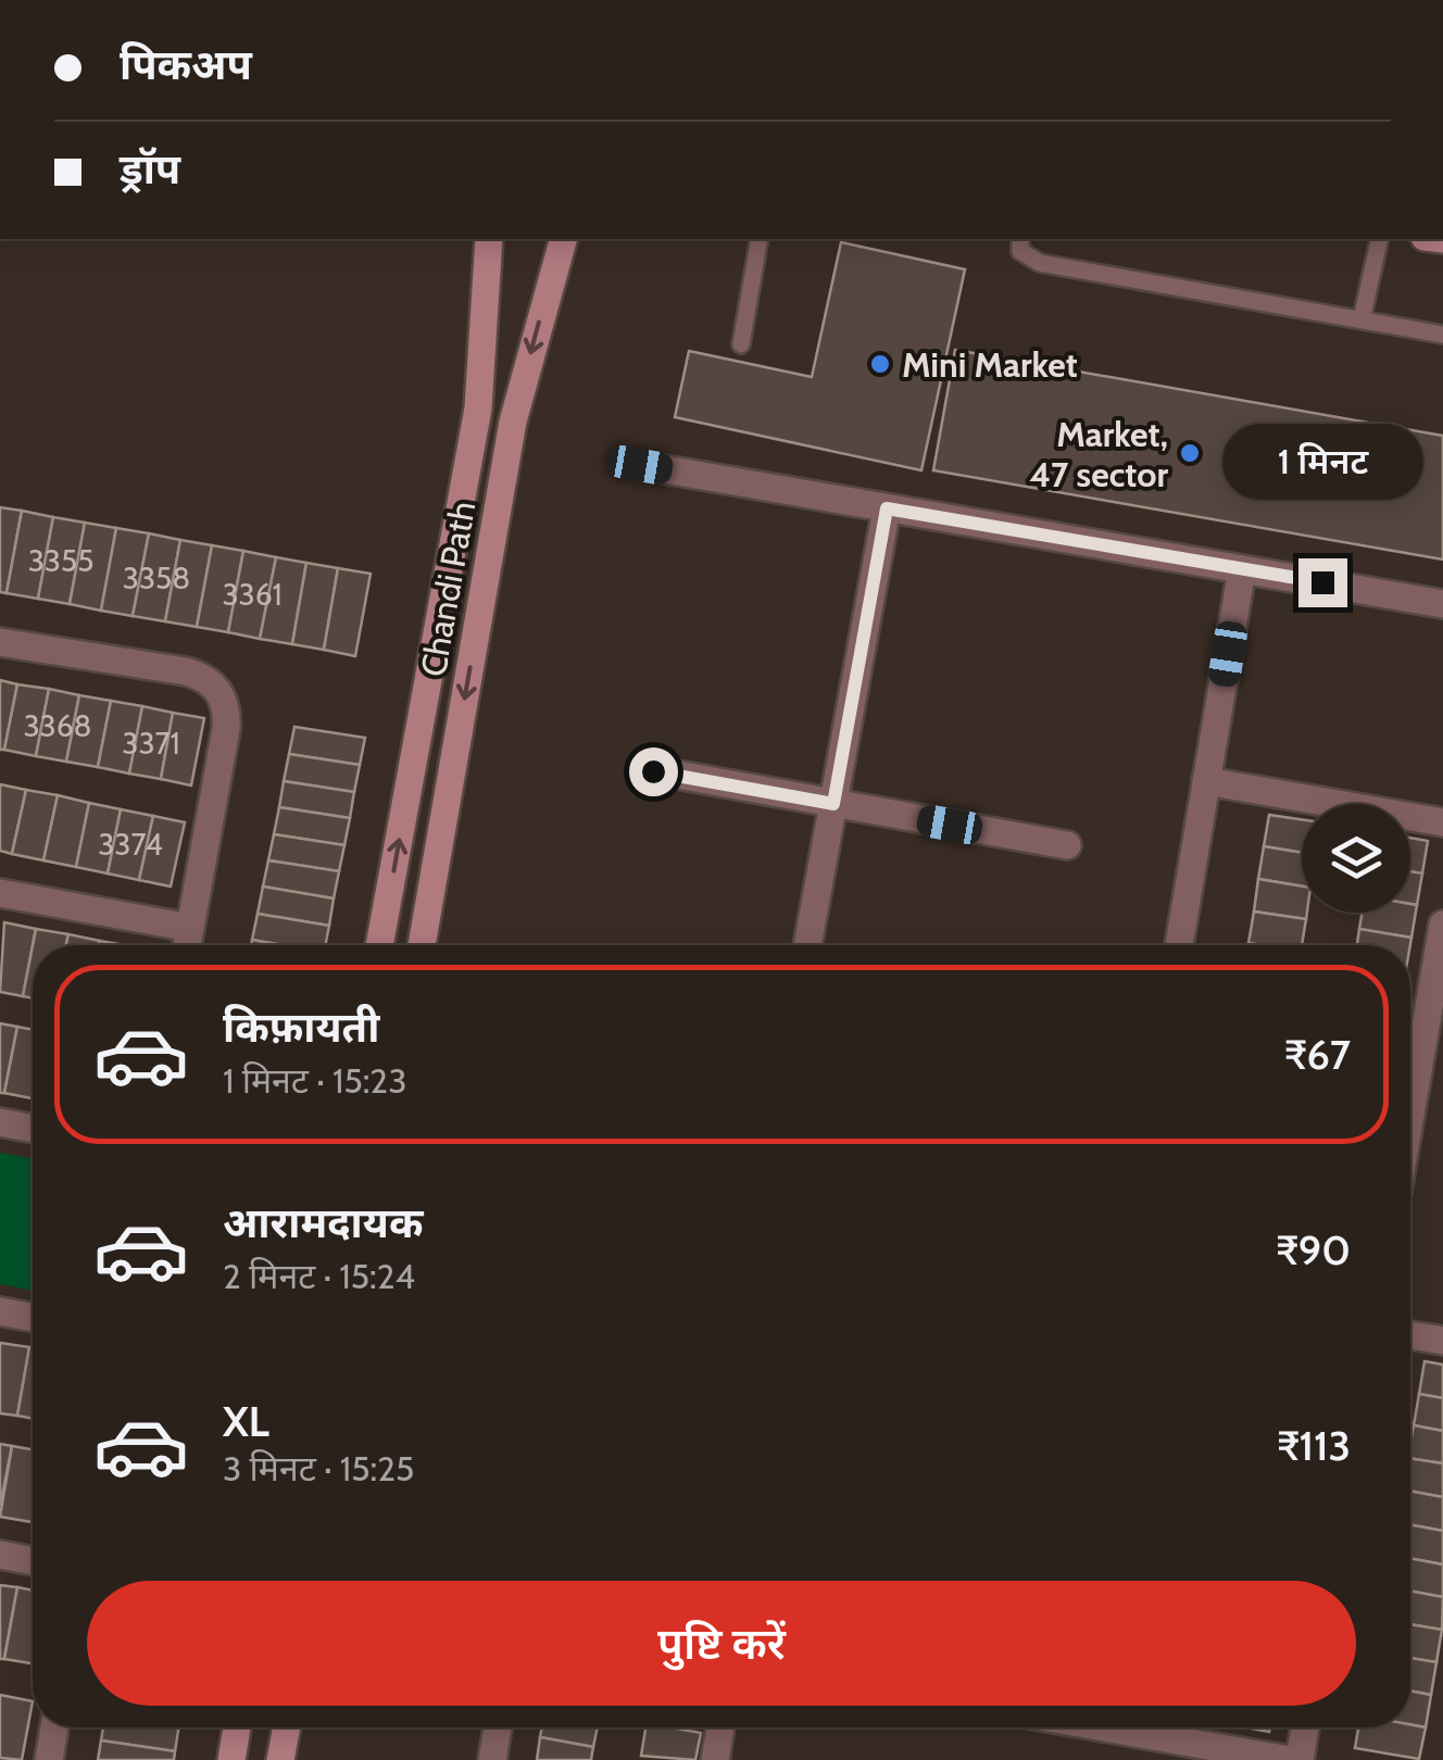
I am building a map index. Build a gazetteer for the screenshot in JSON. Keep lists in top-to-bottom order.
{
  "streets": {
    "main road": ["Chandi Path"]
  },
  "places": ["Mini Market", "Market, 47 sector"],
  "house_numbers": [
    "3355",
    "3358",
    "3361",
    "3368",
    "3371",
    "3374"
  ],
  "page": {
    "banner": ["पिकअप", "ड्रॉप"],
    "bubble": "1 मिनट",
    "list": [
      {
        "name": "किफ़ायती",
        "note": "1 मिनट · 15:23",
        "value": "₹67"
      },
      {
        "name": "आरामदायक",
        "note": "2 मिनट · 15:24",
        "value": "₹90"
      },
      {
        "name": "XL",
        "note": "3 मिनट · 15:25",
        "value": "₹113"
      }
    ],
    "buttons": "पुष्टि करें"
  }
}
